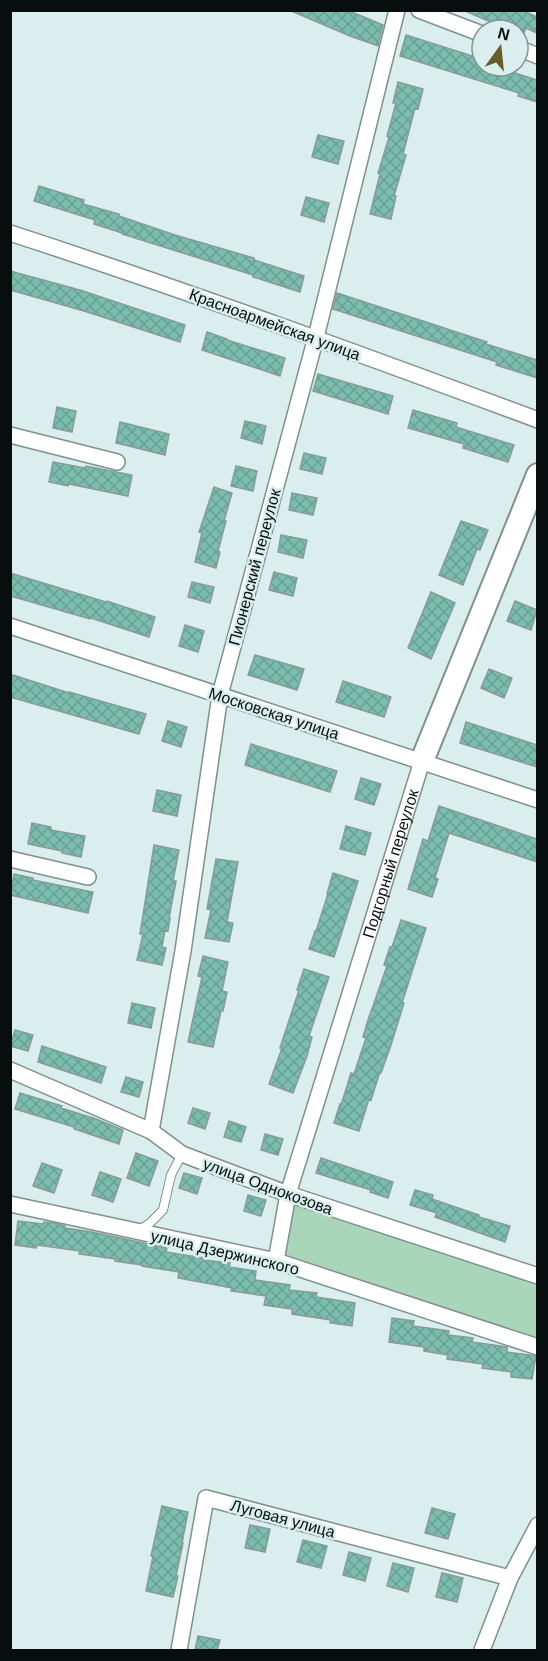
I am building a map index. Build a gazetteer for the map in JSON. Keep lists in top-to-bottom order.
{
  "streets": {
    "main road": ["Подгорный переулок"],
    "street": [
      "Красноармейская улица",
      "Пионерский переулок",
      "Московская улица",
      "улица Однокозова",
      "улица Дзержинского",
      "Луговая улица"
    ]
  },
  "crossings": [
    ["Красноармейская улица", "Пионерский переулок"],
    ["Пионерский переулок", "Московская улица"],
    ["Пионерский переулок", "улица Однокозова"],
    ["Московская улица", "Подгорный переулок"],
    ["Подгорный переулок", "улица Однокозова"],
    ["Подгорный переулок", "улица Дзержинского"]
  ],
  "north": "top"
}
